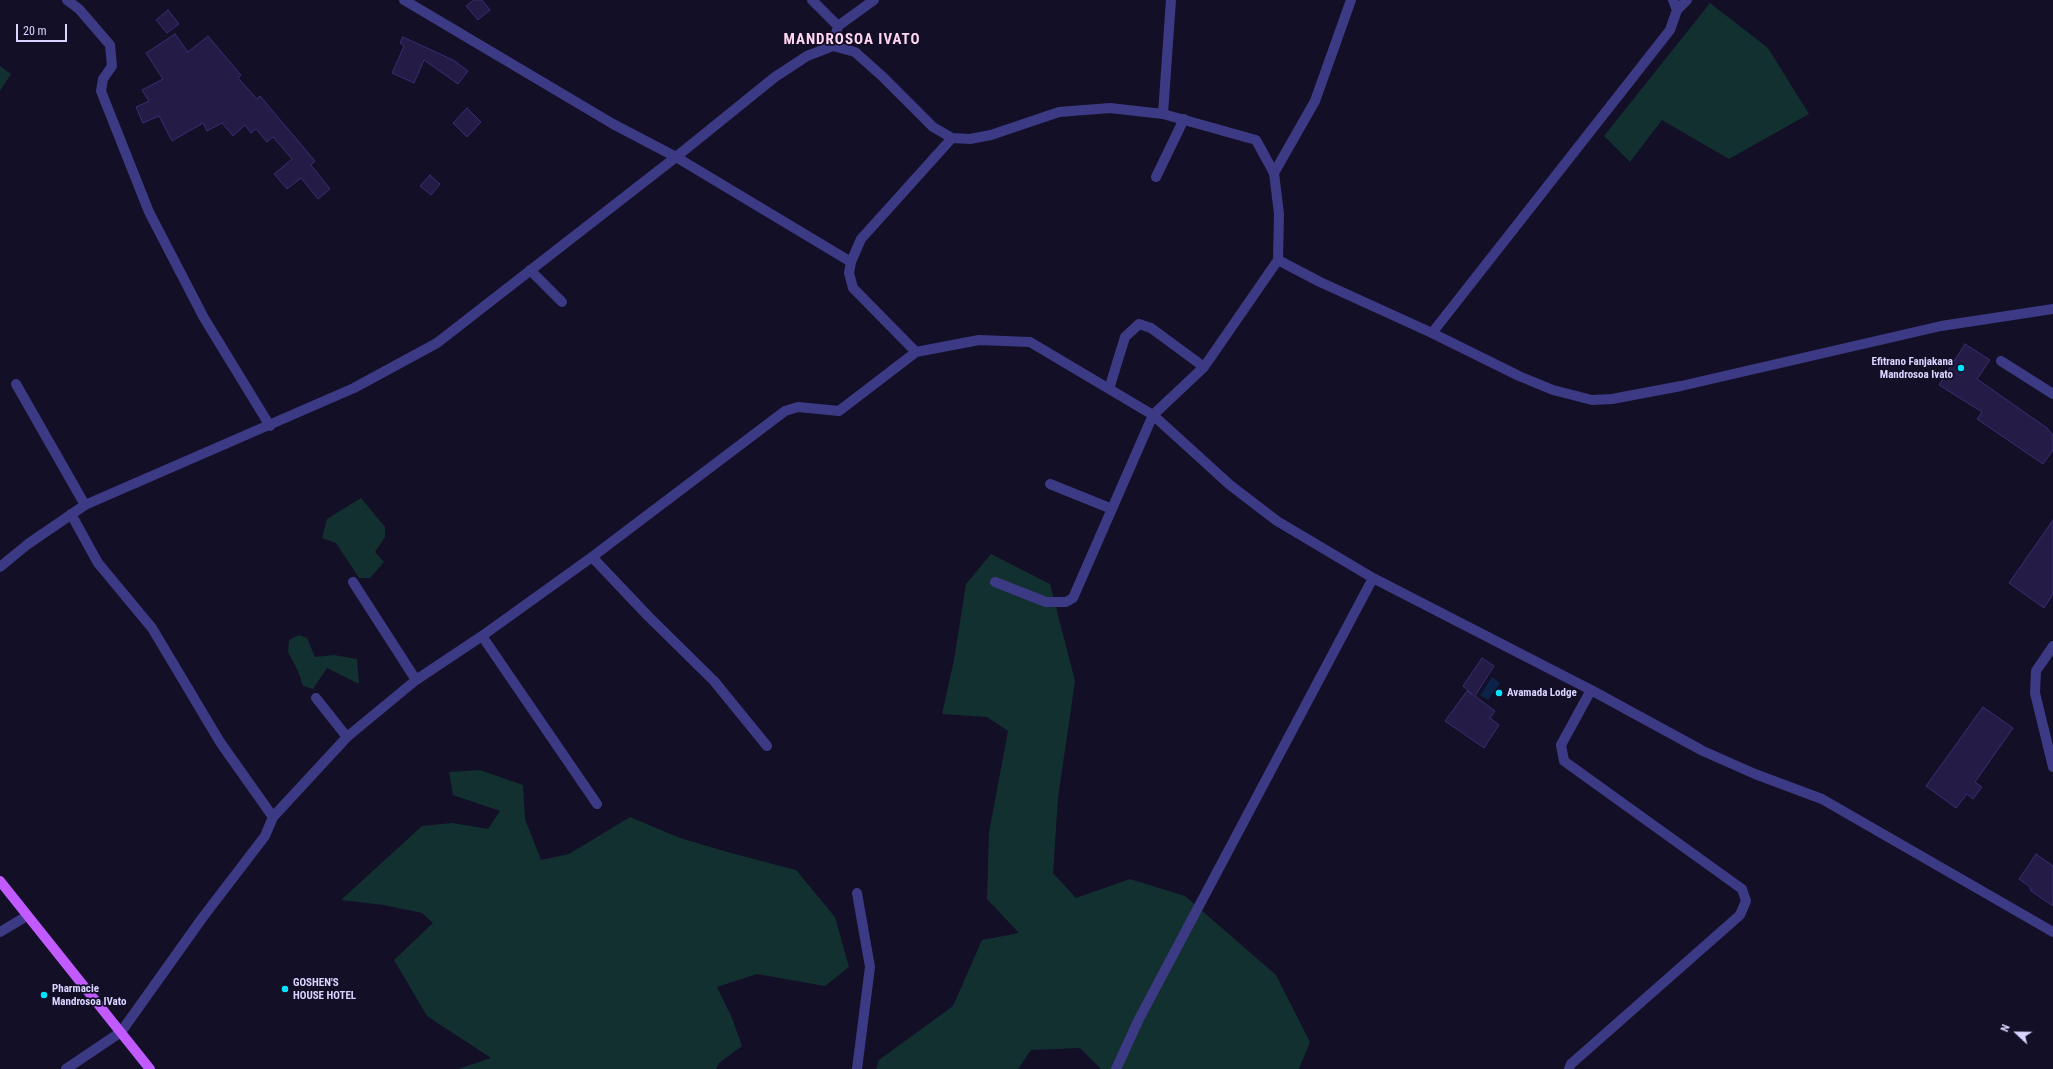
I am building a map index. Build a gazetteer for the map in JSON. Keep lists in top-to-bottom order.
{
  "districts": ["MANDROSOA IVATO"],
  "places": [
    "Efitrano Fanjakana Mandrosoa Ivato",
    "Avamada Lodge",
    "GOSHEN'S HOUSE HOTEL",
    "Pharmacie Mandrosoa IVato"
  ],
  "scale_bar": "20 m",
  "north": "left"
}
